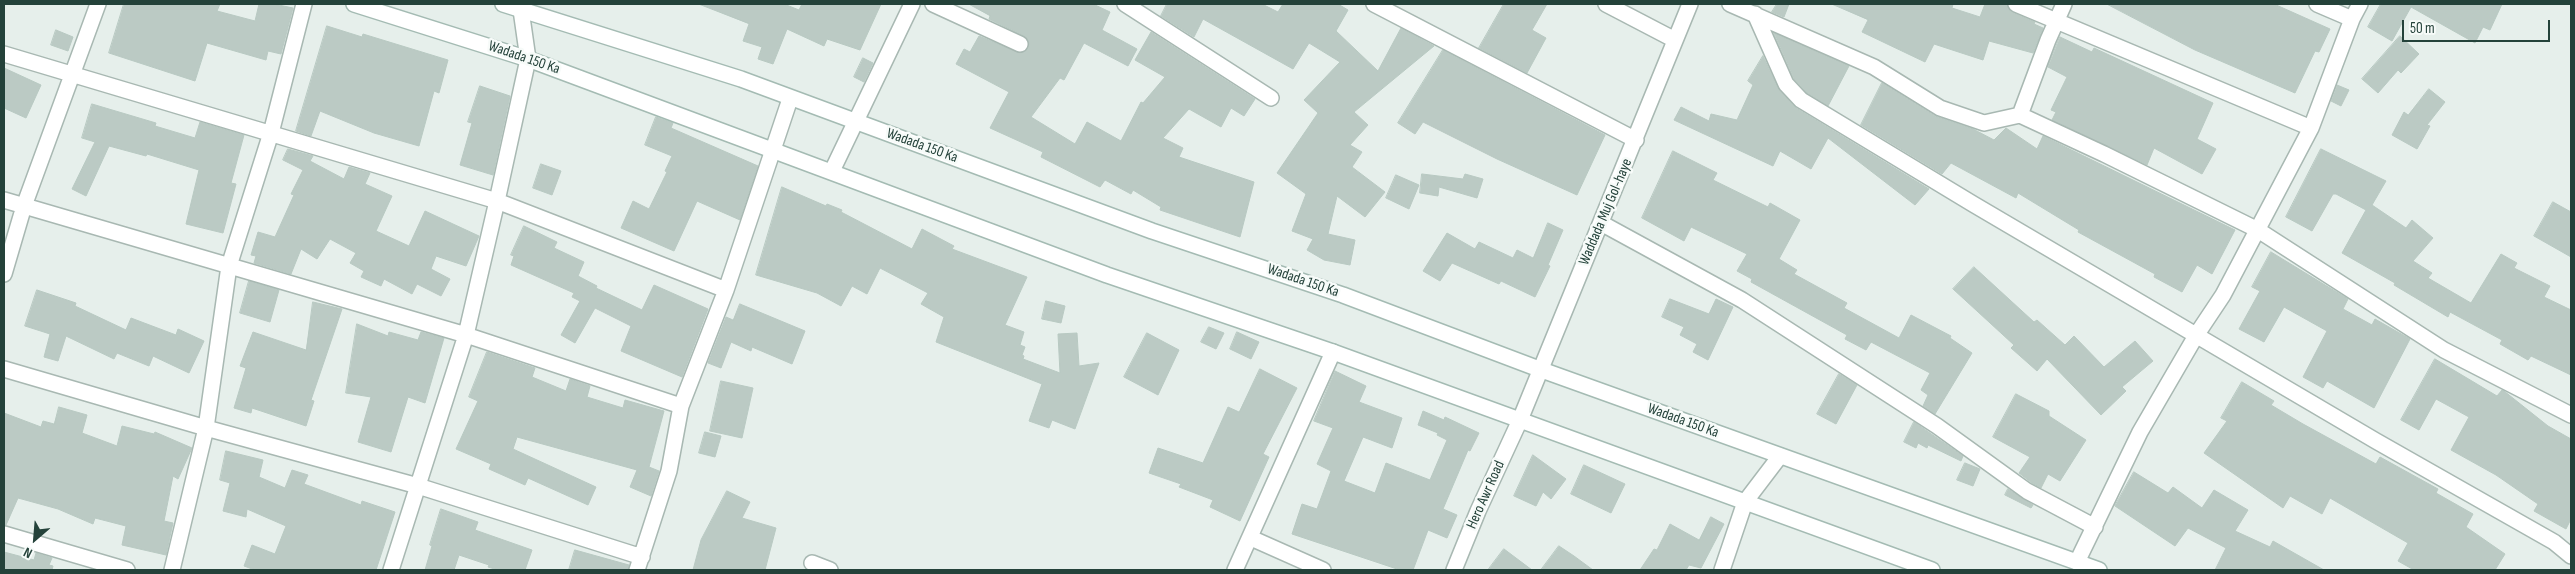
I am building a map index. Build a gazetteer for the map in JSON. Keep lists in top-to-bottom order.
{
  "streets": {
    "street": ["Wadada 150 Ka", "Waddada Muj Gol-haye", "Hero Awr Road"]
  },
  "crossings": [
    ["Wadada 150 Ka", "Waddada Muj Gol-haye"],
    ["Wadada 150 Ka", "Hero Awr Road"],
    ["Waddada Muj Gol-haye", "Hero Awr Road"]
  ],
  "scale_bar": "50 m",
  "north": "bottom left"
}
